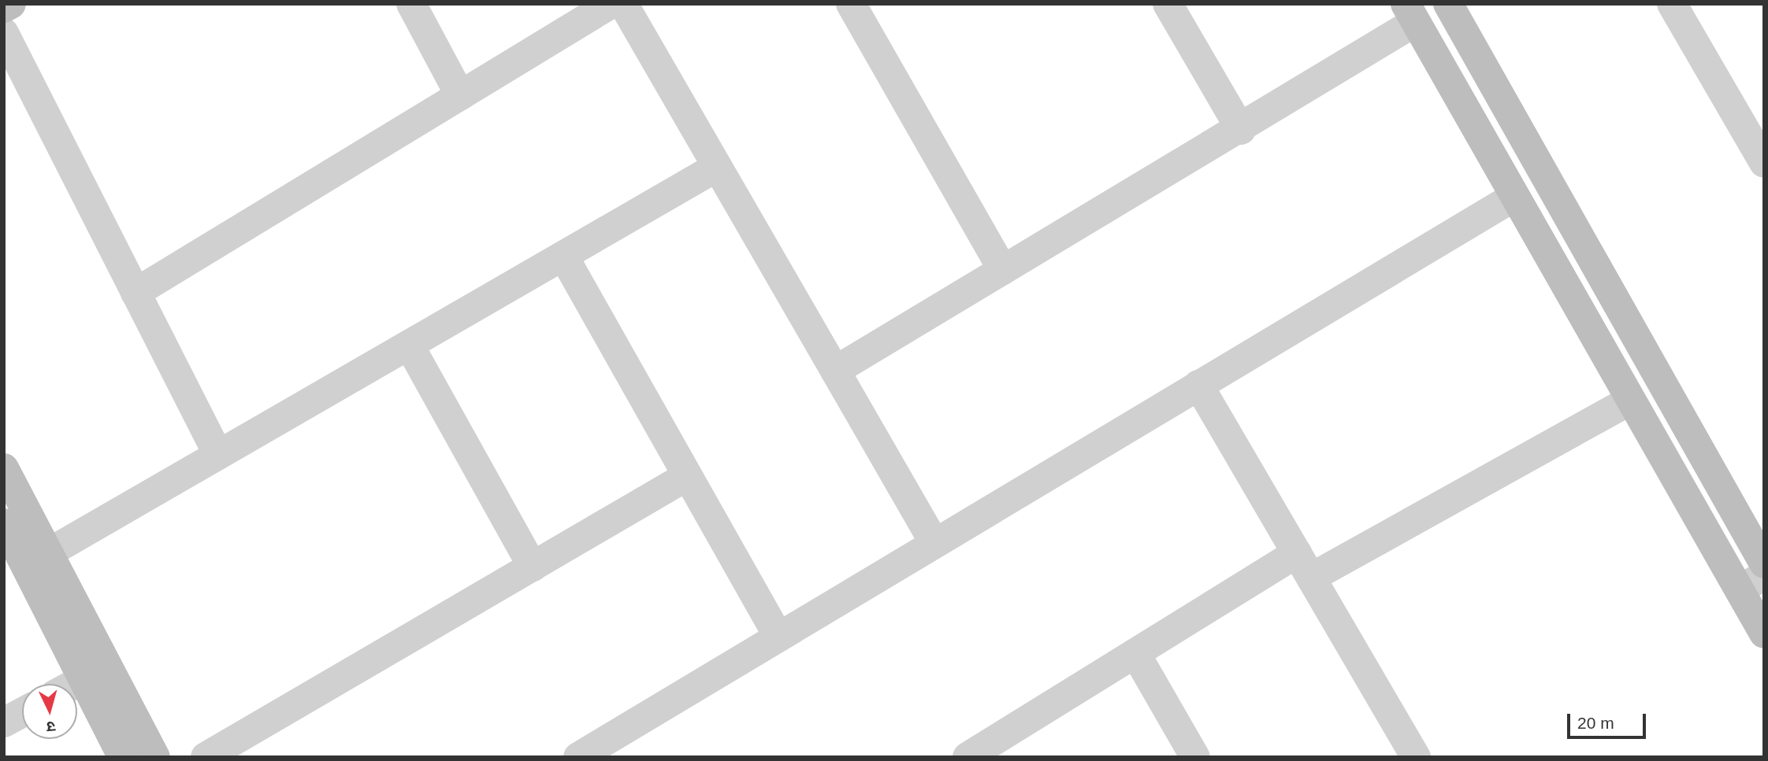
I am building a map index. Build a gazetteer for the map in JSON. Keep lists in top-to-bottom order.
{
  "scale_bar": "20 m",
  "north": "bottom"
}
